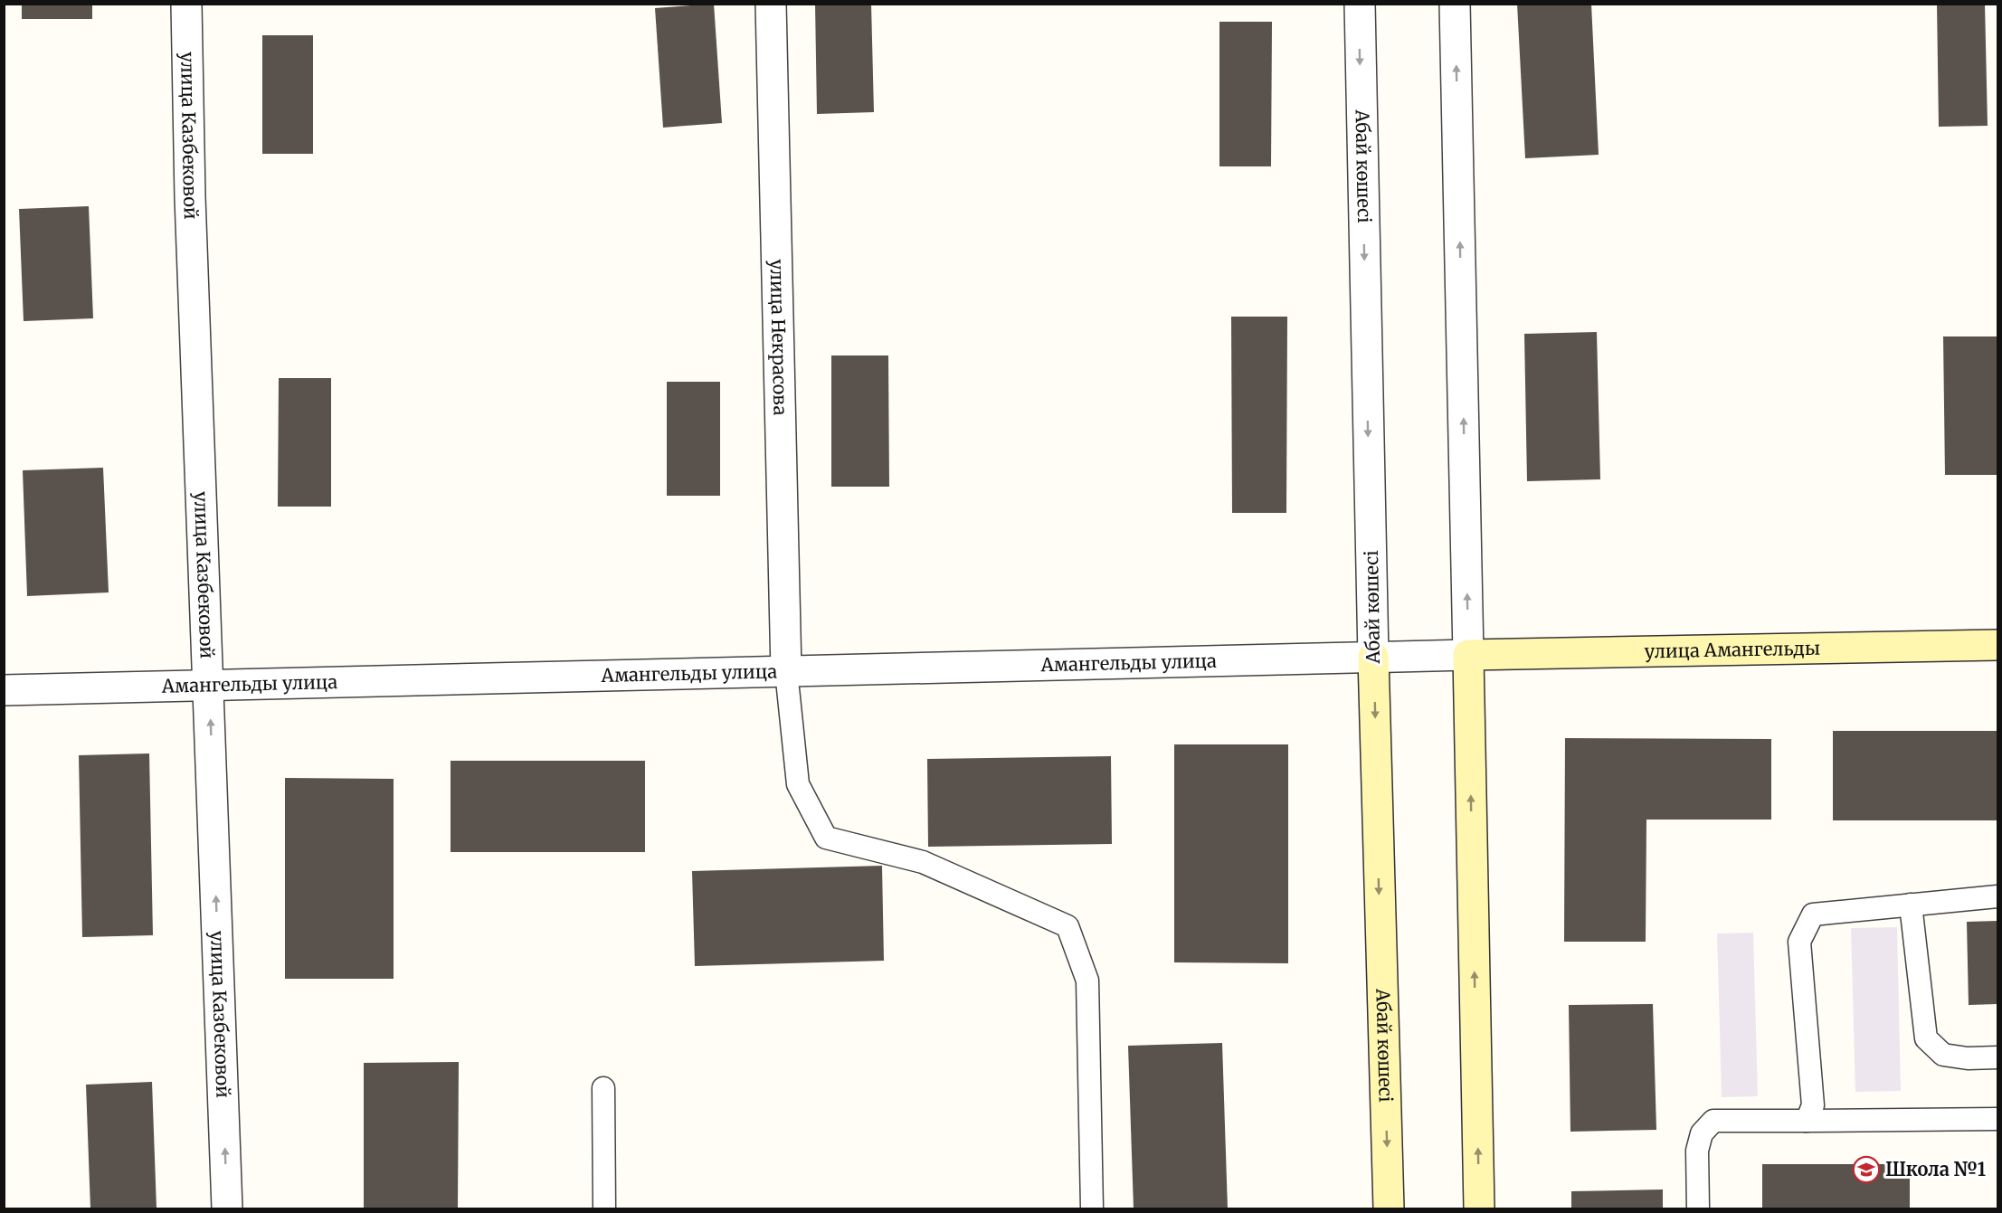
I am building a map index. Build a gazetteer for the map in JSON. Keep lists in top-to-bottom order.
{
  "streets": {
    "main road": ["Абай көшесі", "улица Амангельды"],
    "street": ["улица Казбековой", "улица Некрасова", "Амангельды улица"]
  },
  "crossings": [
    ["улица Казбековой", "Амангельды улица"],
    ["Абай көшесі", "Амангельды улица"],
    ["улица Некрасова", "Амангельды улица"],
    ["улица Амангельды", "Амангельды улица"]
  ],
  "one_way": ["улица Казбековой"],
  "places": {
    "school or university": ["Школа №1"]
  }
}
